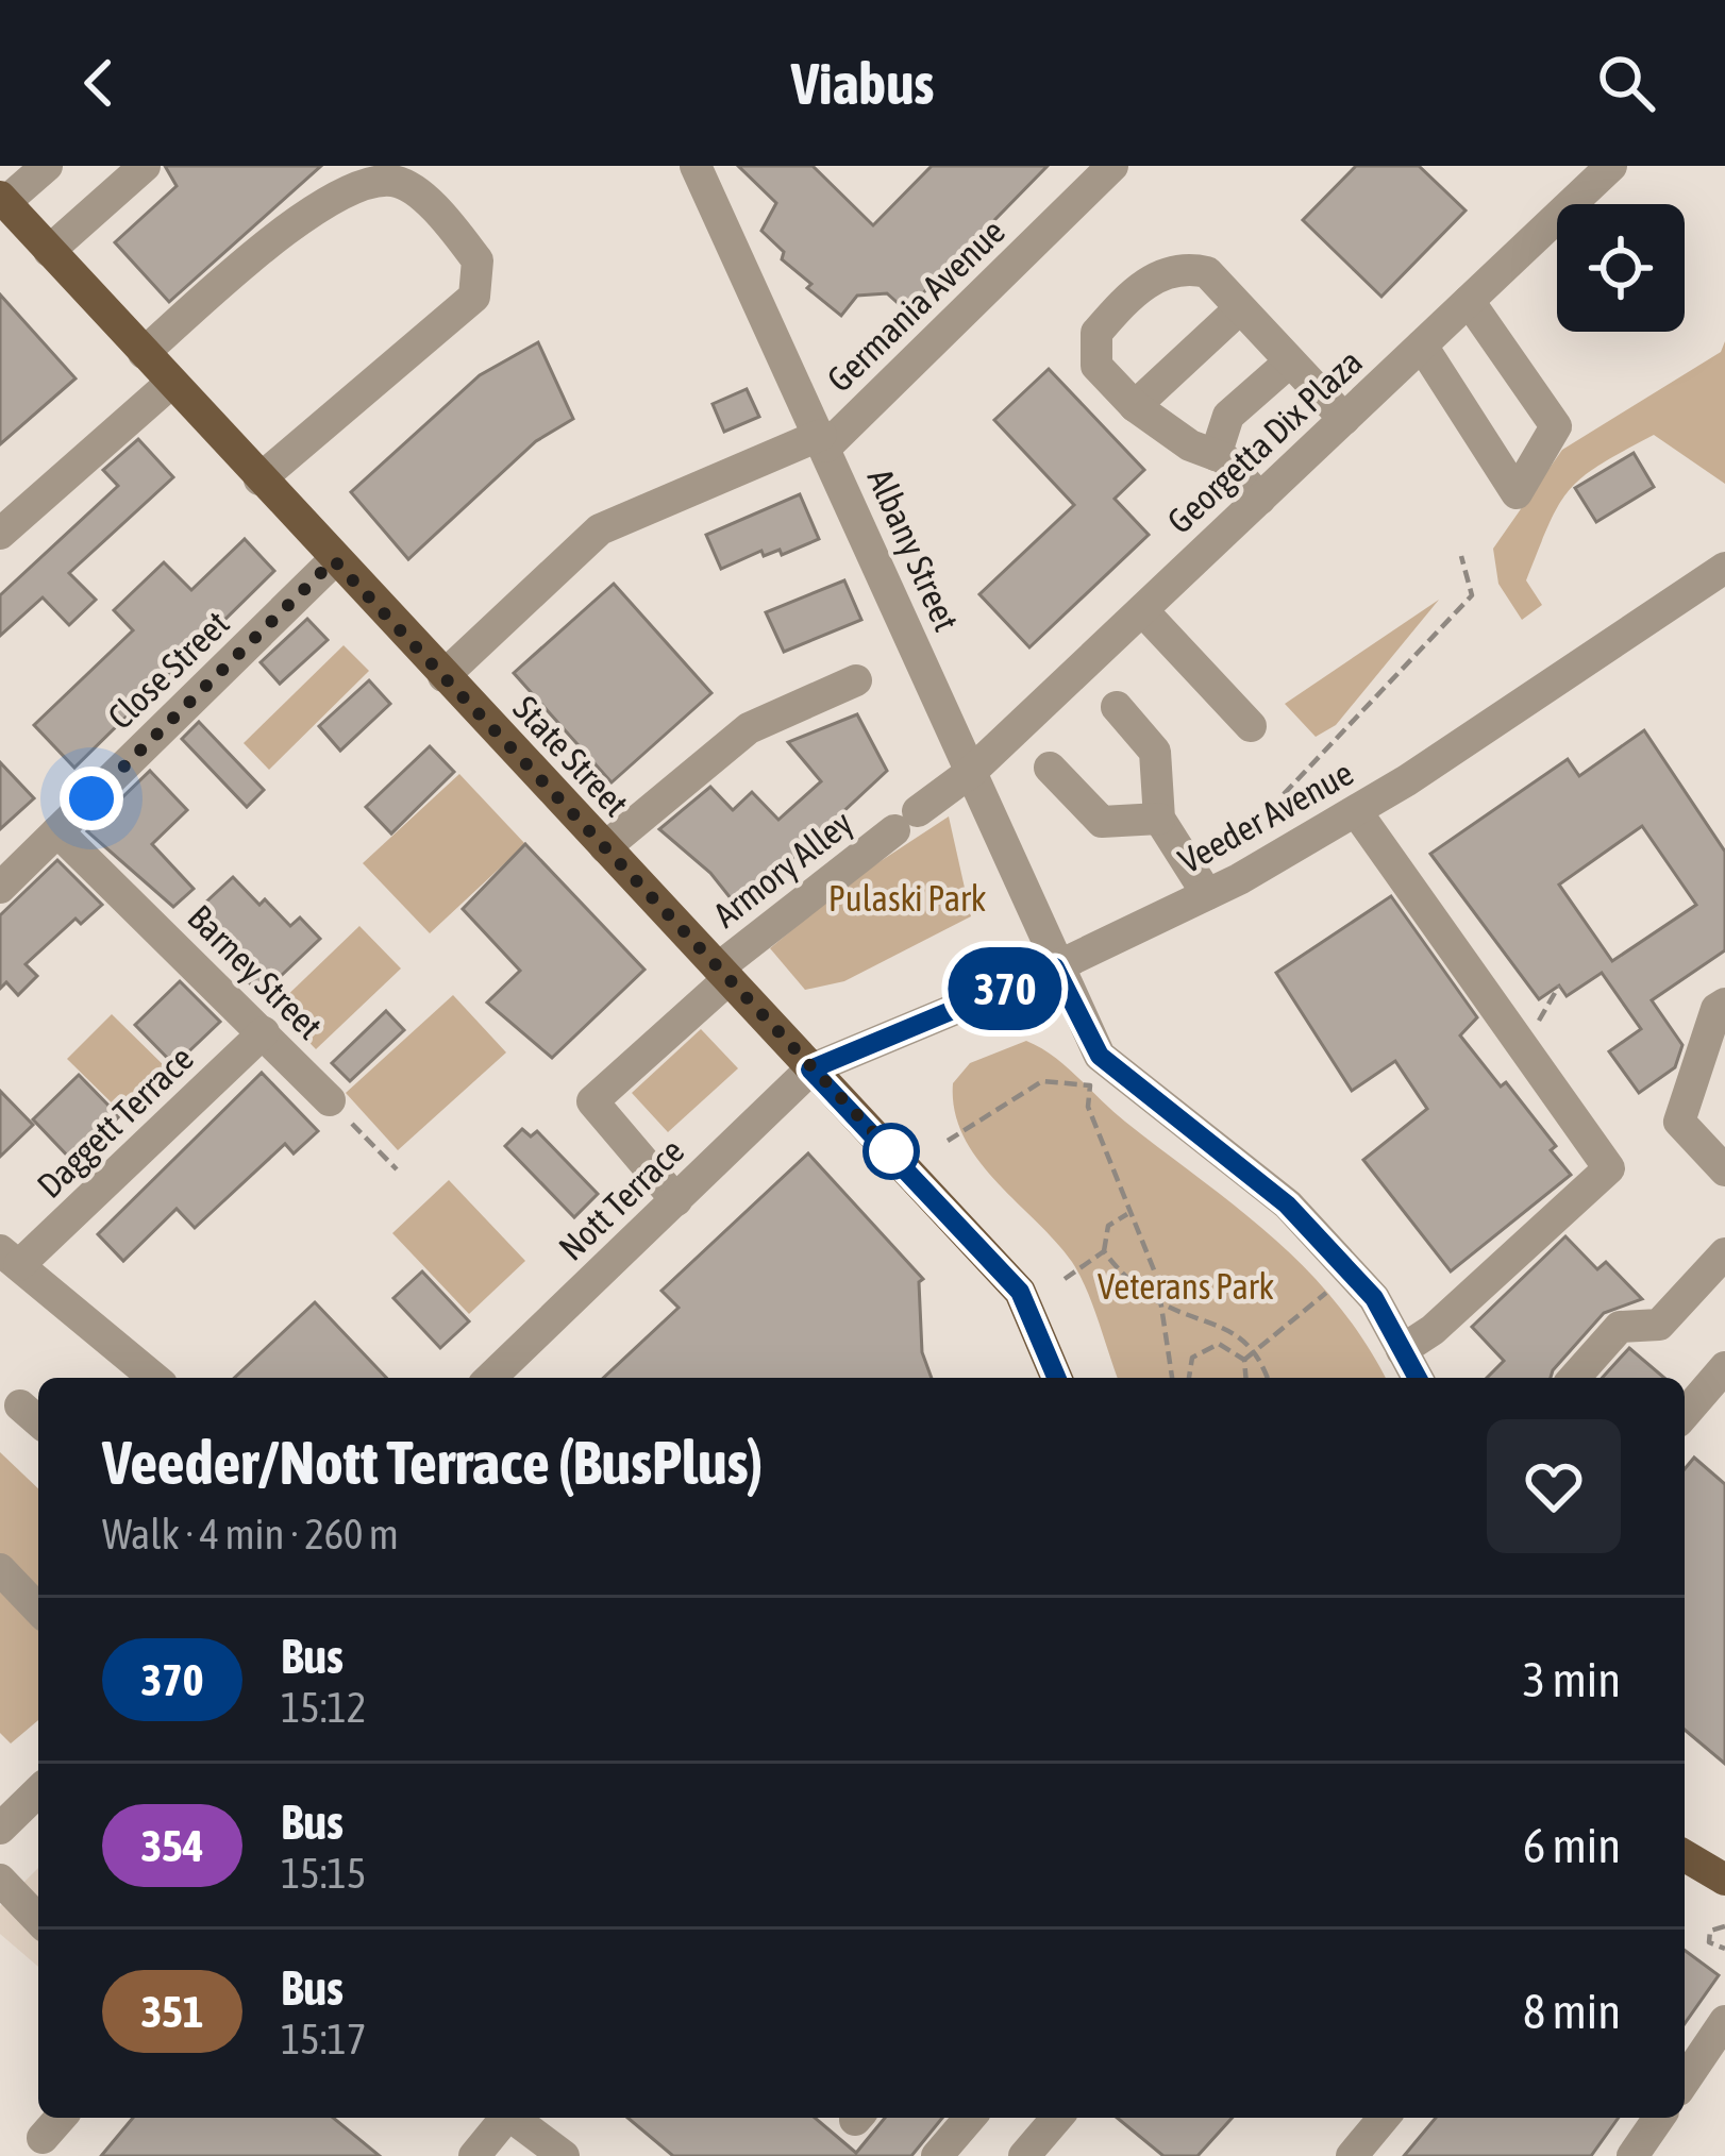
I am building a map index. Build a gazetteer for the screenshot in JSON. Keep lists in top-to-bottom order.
{
  "streets": {
    "main road": ["State Street"],
    "street": [
      "Germania Avenue",
      "Georgetta Dix Plaza",
      "Albany Street",
      "Close Street",
      "Veeder Avenue",
      "Armory Alley",
      "Barney Street",
      "Daggett Terrace",
      "Nott Terrace"
    ]
  },
  "crossings": [
    ["Germania Avenue", "Albany Street"],
    ["Georgetta Dix Plaza", "Albany Street"],
    ["Georgetta Dix Plaza", "Armory Alley"],
    ["Albany Street", "Veeder Avenue"],
    ["Albany Street", "Armory Alley"],
    ["Close Street", "State Street"],
    ["Close Street", "Barney Street"],
    ["State Street", "Veeder Avenue"],
    ["State Street", "Armory Alley"],
    ["State Street", "Nott Terrace"],
    ["Veeder Avenue", "Nott Terrace"],
    ["Armory Alley", "Nott Terrace"],
    ["Barney Street", "Daggett Terrace"]
  ],
  "parks": ["Pulaski Park", "Veterans Park"],
  "lines": ["bus line 370"],
  "page": {
    "header": "Viabus",
    "on_map": "370",
    "heading": ["Veeder/Nott Terrace (BusPlus)", "Walk · 4 min · 260 m"],
    "list": [
      {
        "mark": "370",
        "name": "Bus",
        "note": "15:12",
        "value": "3 min"
      },
      {
        "mark": "354",
        "name": "Bus",
        "note": "15:15",
        "value": "6 min"
      },
      {
        "mark": "351",
        "name": "Bus",
        "note": "15:17",
        "value": "8 min"
      }
    ]
  }
}
